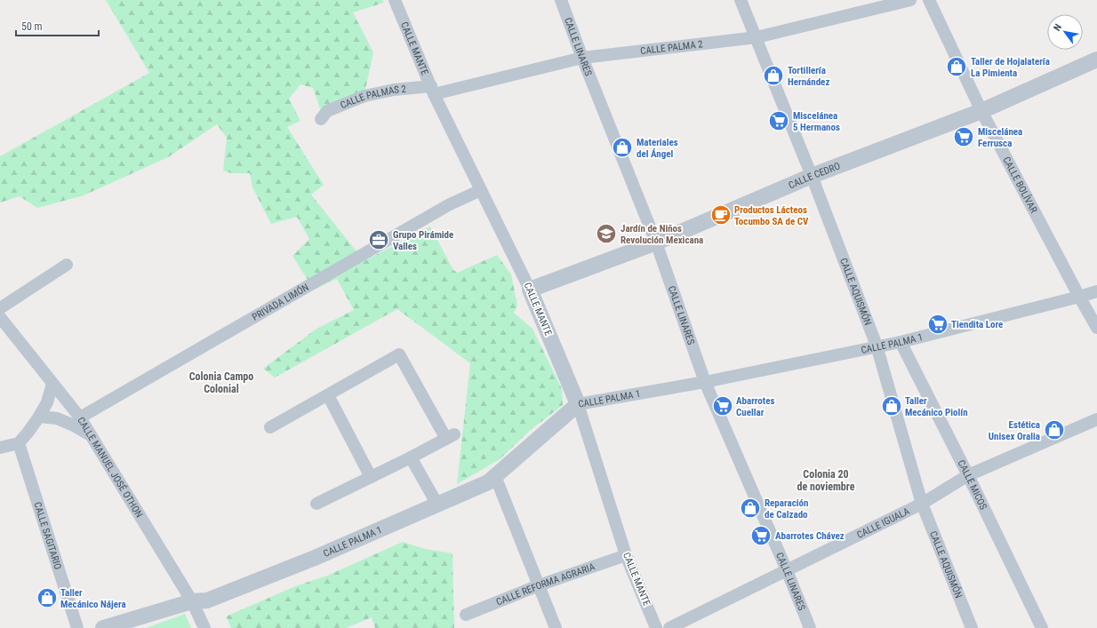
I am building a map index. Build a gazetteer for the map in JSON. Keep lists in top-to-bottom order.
{
  "streets": {
    "street": [
      "CALLE LINARES",
      "CALLE PALMA 2",
      "CALLE MANTE",
      "CALLE PALMAS 2",
      "CALLE CEDRO",
      "CALLE BOLÍVAR",
      "CALLE AQUISMÓN",
      "PRIVADA LIMÓN",
      "CALLE PALMA 1",
      "CALLE MANUEL JOSÉ OTHON",
      "CALLE MICOS",
      "CALLE IGUALA",
      "CALLE SAGITARIO",
      "CALLE REFORMA AGRARIA"
    ]
  },
  "crossings": [
    ["CALLE LINARES", "CALLE PALMA 2"],
    ["CALLE LINARES", "CALLE CEDRO"],
    ["CALLE LINARES", "CALLE PALMA 1"],
    ["CALLE LINARES", "CALLE IGUALA"],
    ["CALLE PALMA 2", "CALLE MANTE"],
    ["CALLE PALMA 2", "CALLE PALMAS 2"],
    ["CALLE PALMA 2", "CALLE AQUISMÓN"],
    ["CALLE MANTE", "CALLE PALMAS 2"],
    ["CALLE MANTE", "CALLE CEDRO"],
    ["CALLE MANTE", "PRIVADA LIMÓN"],
    ["CALLE MANTE", "CALLE PALMA 1"],
    ["CALLE MANTE", "CALLE REFORMA AGRARIA"],
    ["CALLE CEDRO", "CALLE BOLÍVAR"],
    ["CALLE CEDRO", "CALLE AQUISMÓN"],
    ["CALLE BOLÍVAR", "CALLE PALMA 1"],
    ["CALLE AQUISMÓN", "CALLE PALMA 1"],
    ["CALLE AQUISMÓN", "CALLE IGUALA"],
    ["PRIVADA LIMÓN", "CALLE MANUEL JOSÉ OTHON"],
    ["CALLE PALMA 1", "CALLE MANUEL JOSÉ OTHON"],
    ["CALLE PALMA 1", "CALLE MICOS"],
    ["CALLE MICOS", "CALLE IGUALA"]
  ],
  "districts": ["Colonia Campo Colonial", "Colonia 20 de noviembre"],
  "places": {
    "shop": [
      "Taller de Hojalatería La Pimienta",
      "Tortillería Hernández",
      "Materiales del Ángel",
      "Taller Mecánico Piolín",
      "Estética Unisex Oralia",
      "Reparación de Calzado",
      "Taller Mecánico Nájera"
    ],
    "supermarket": [
      "Miscelánea 5 Hermanos",
      "Miscelánea Ferrusca",
      "Tiendita Lore",
      "Abarrotes Cuellar",
      "Abarrotes Chávez"
    ],
    "cafe": ["Productos Lácteos Tocumbo SA de CV"],
    "school or university": ["Jardín de Niños Revolución Mexicana"],
    "office": ["Grupo Pirámide Valles"]
  },
  "scale_bar": "50 m",
  "north": "top left"
}
